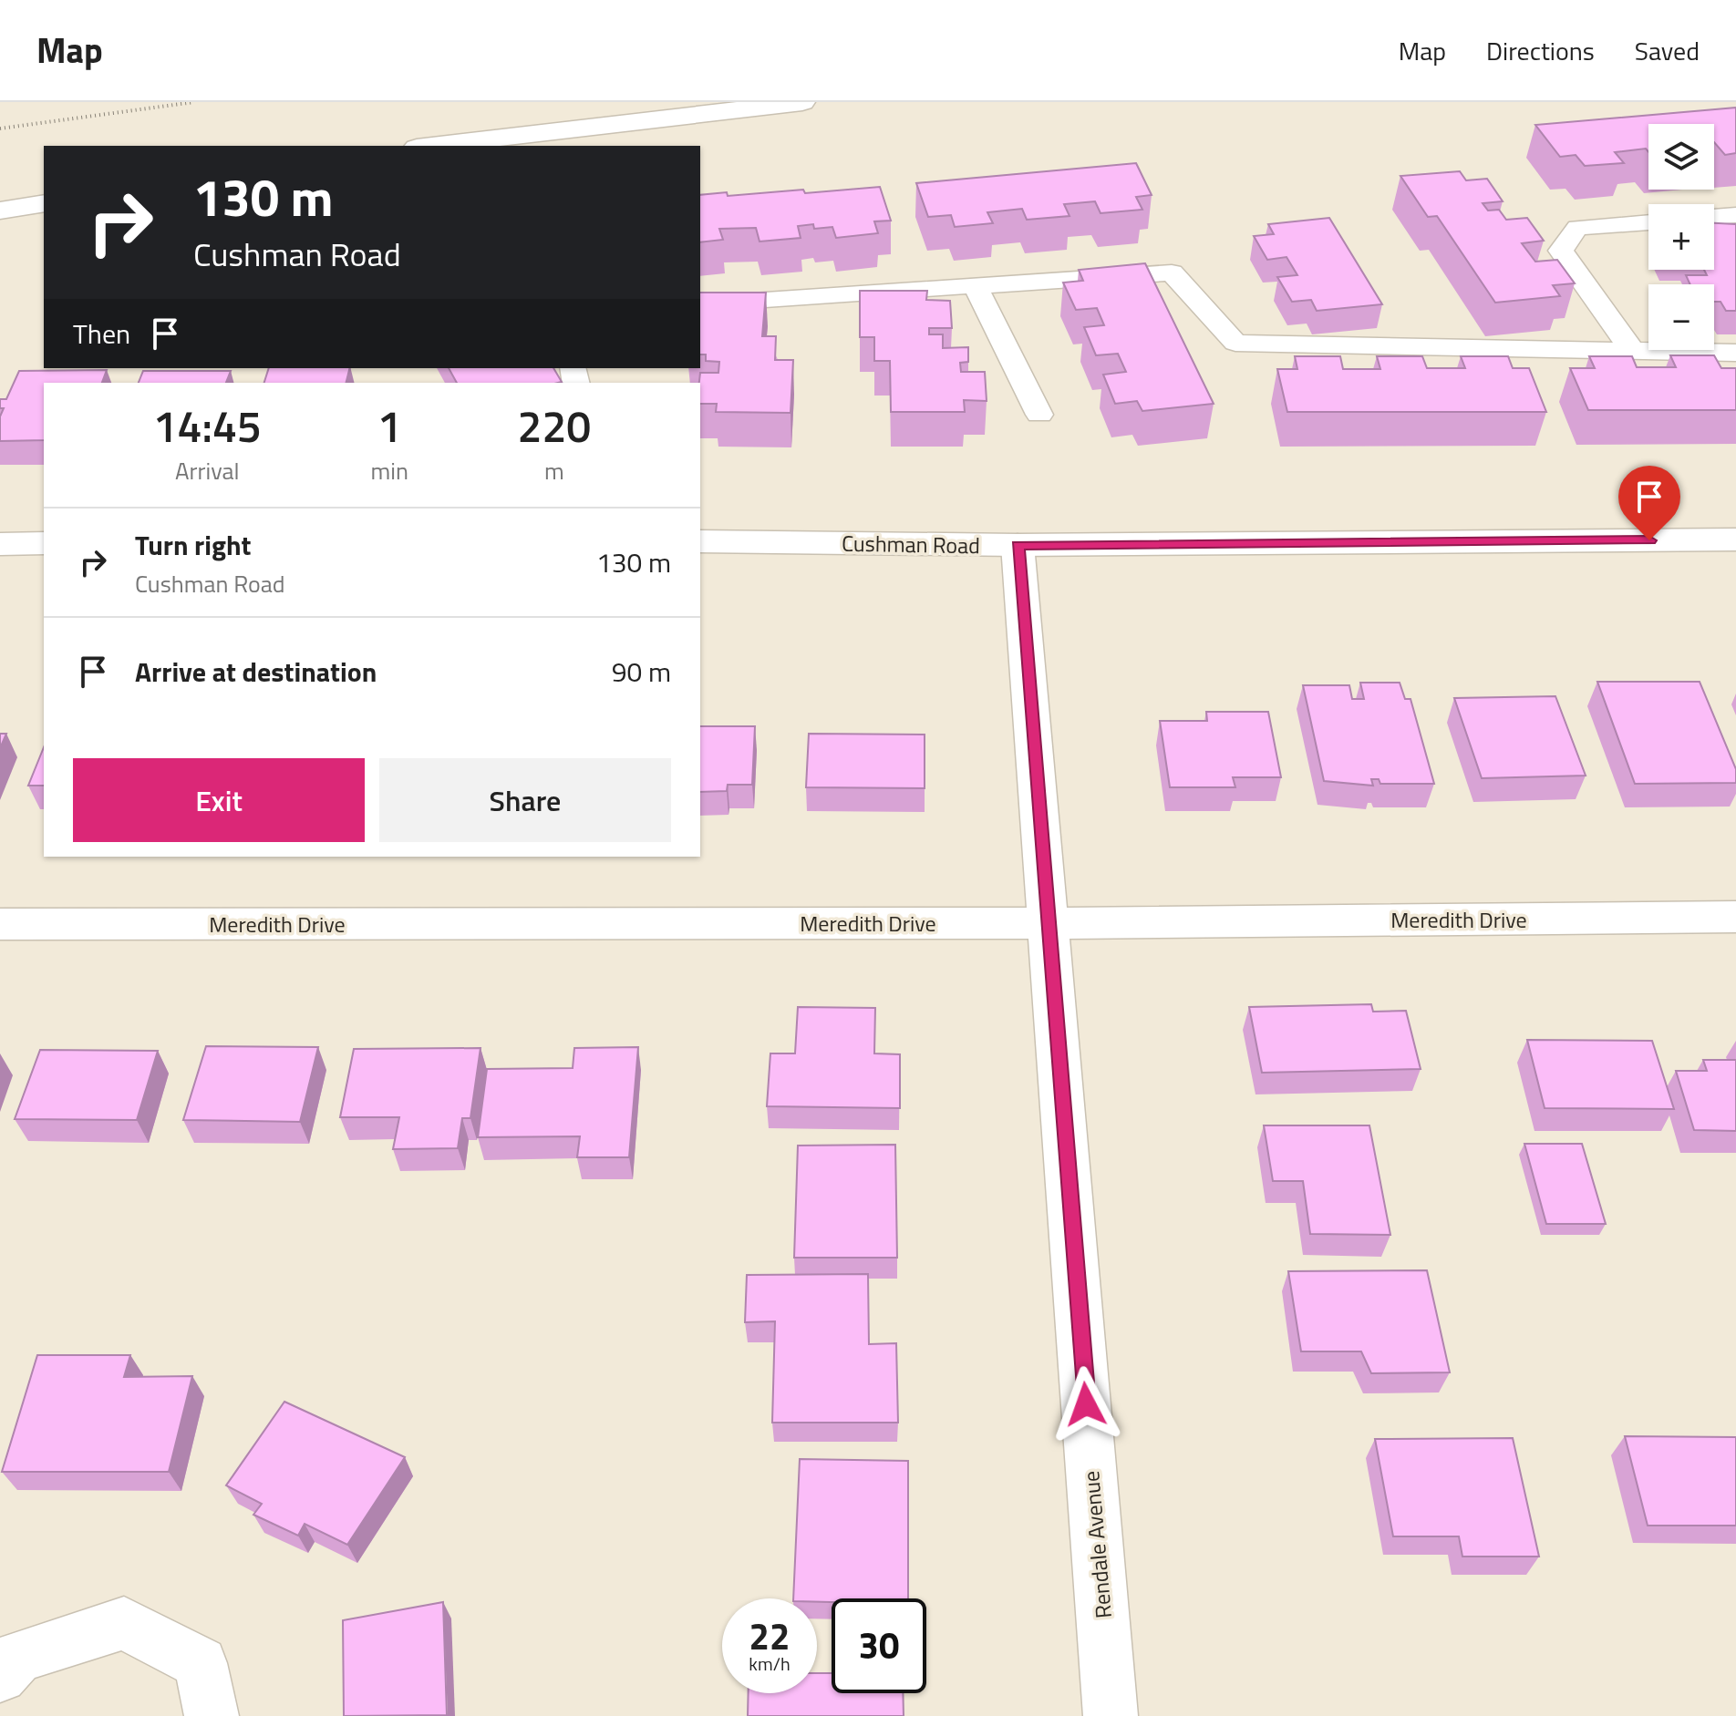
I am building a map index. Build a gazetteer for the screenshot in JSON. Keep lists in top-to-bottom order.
{
  "streets": {
    "street": ["Cushman Road", "Meredith Drive", "Rendale Avenue"]
  },
  "crossings": [
    ["Cushman Road", "Rendale Avenue"],
    ["Meredith Drive", "Rendale Avenue"]
  ],
  "page": {
    "header": "Map",
    "nav": ["Map", "Directions", "Saved"],
    "map_buttons": ["+", "−"],
    "turn": ["130 m", "Cushman Road"],
    "then": "Then",
    "eta": [
      "14:45",
      "Arrival",
      "1",
      "min",
      "220",
      "m"
    ],
    "list": [
      {
        "name": "Turn right",
        "note": "Cushman Road",
        "value": "130 m"
      },
      {
        "name": "Arrive at destination",
        "value": "90 m"
      }
    ],
    "buttons": ["Exit", "Share"],
    "speed": "22 km/h",
    "limit": "30"
  }
}
